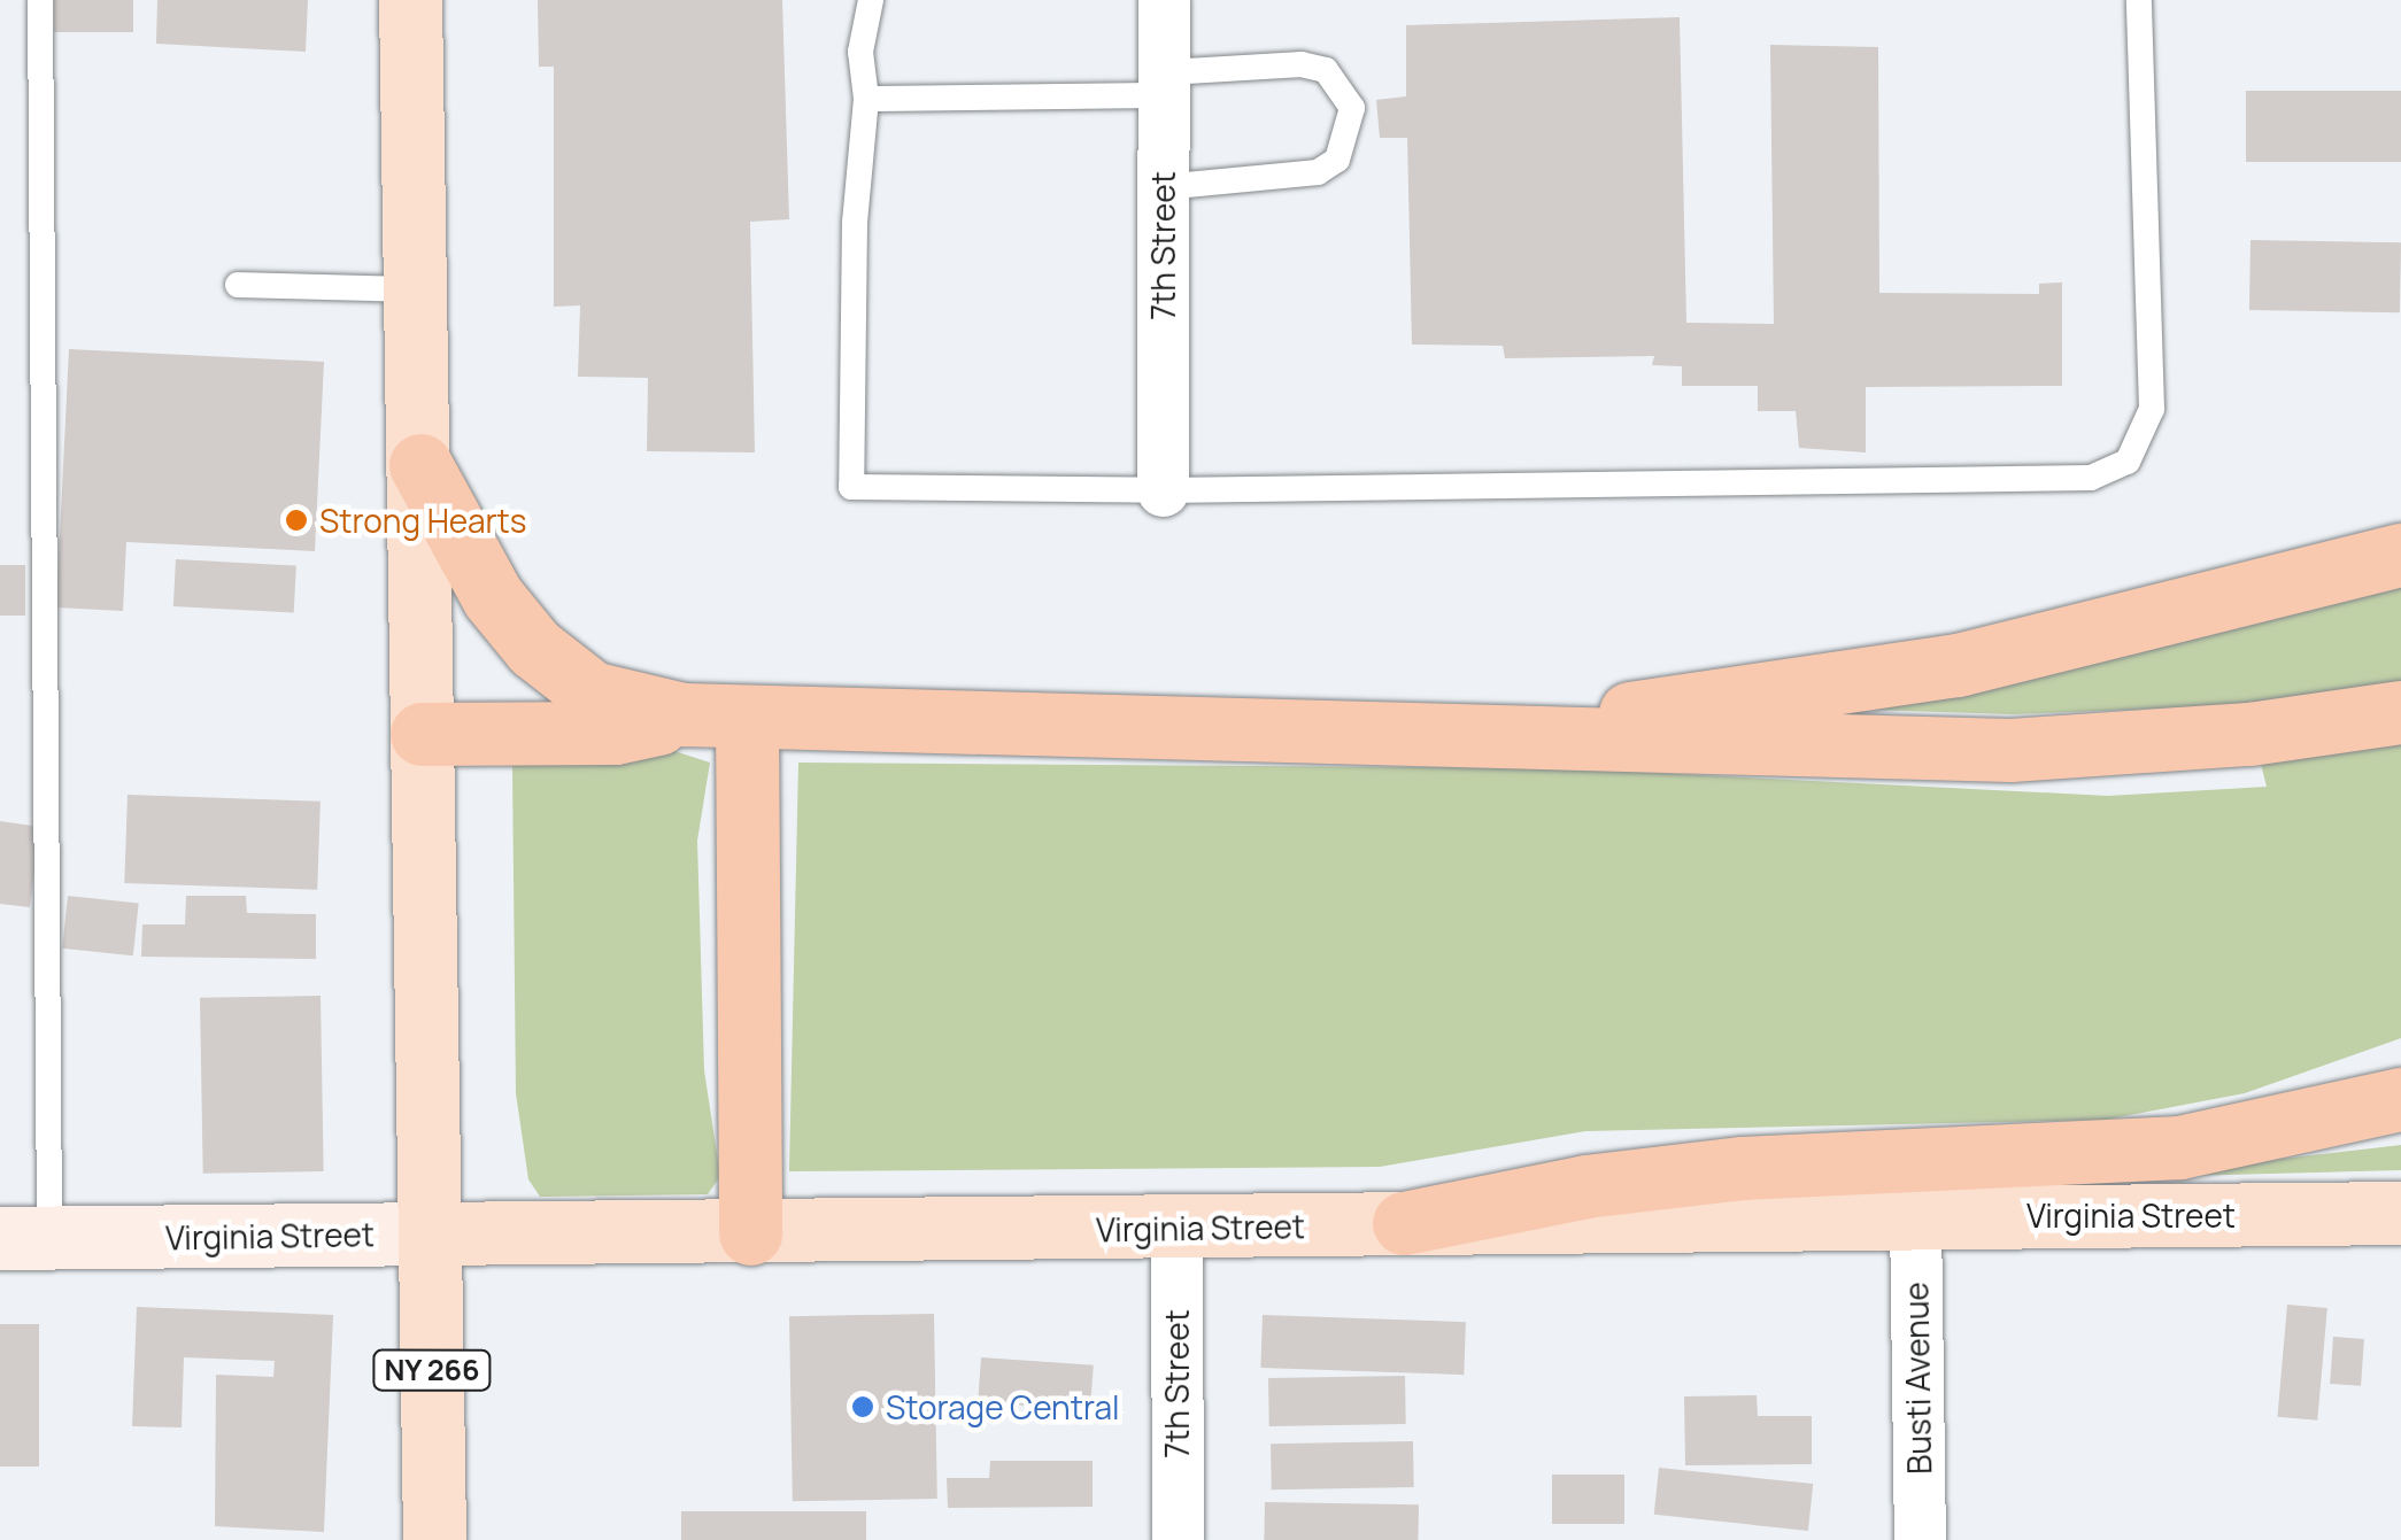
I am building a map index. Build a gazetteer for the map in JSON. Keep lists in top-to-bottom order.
{
  "streets": {
    "main road": ["Virginia Street", "NY 266"],
    "street": ["7th Street", "Busti Avenue"]
  },
  "crossings": [
    ["7th Street", "Virginia Street"],
    ["Virginia Street", "NY 266"],
    ["Virginia Street", "Busti Avenue"]
  ],
  "places": ["Strong Hearts", "Storage Central"]
}
